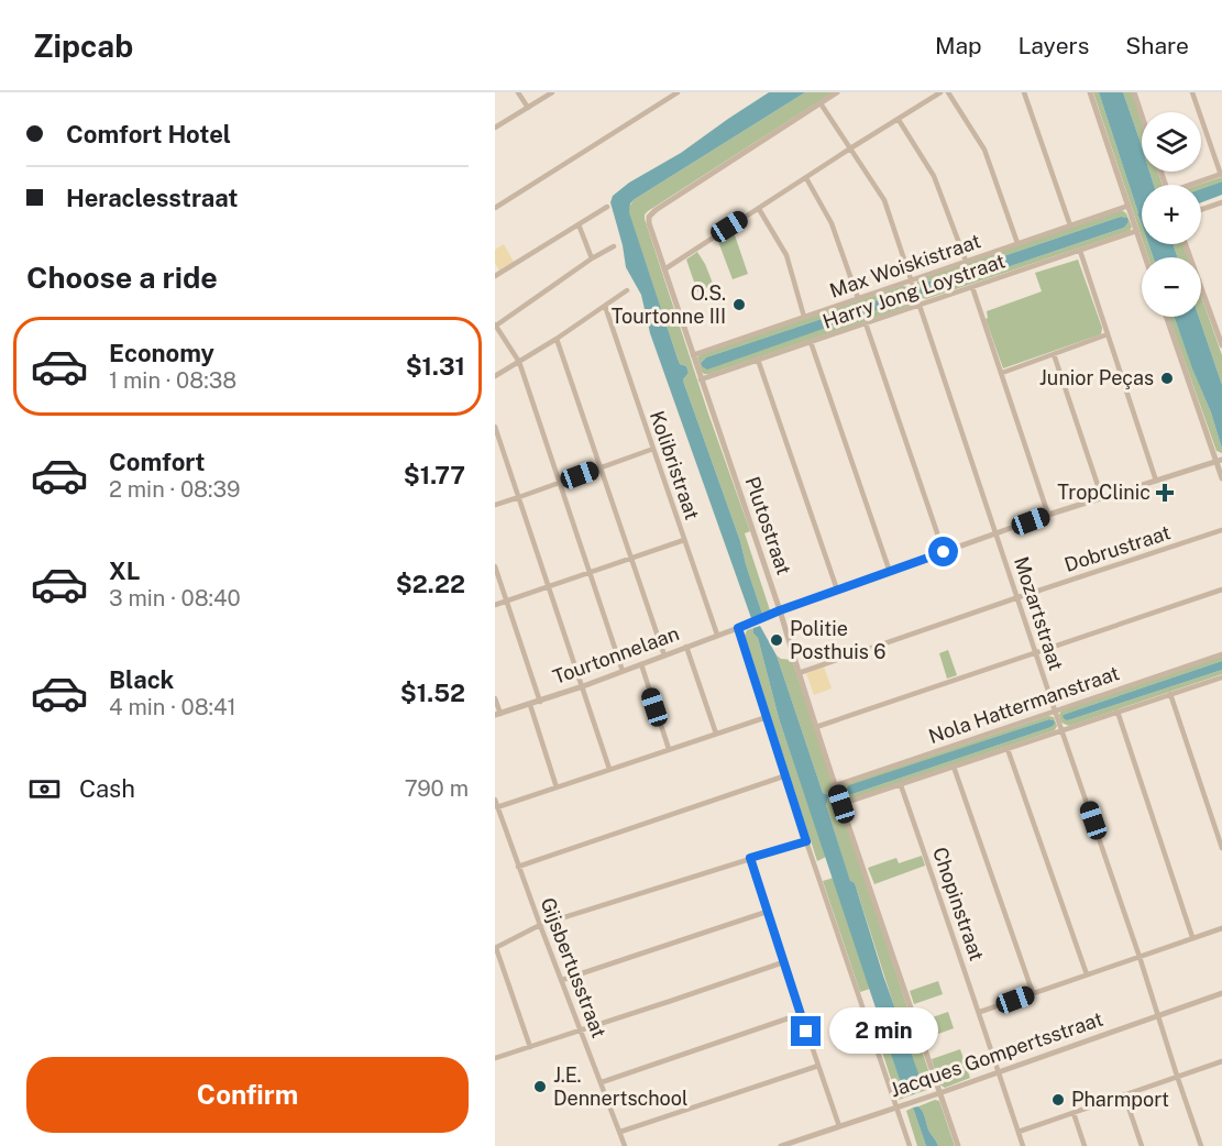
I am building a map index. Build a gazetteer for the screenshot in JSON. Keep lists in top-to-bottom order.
{
  "streets": {
    "street": [
      "Max Woiskistraat",
      "Harry Jong Loystraat",
      "Kolibristraat",
      "Plutostraat",
      "Dobrustraat",
      "Mozartstraat",
      "Tourtonnelaan",
      "Nola Hattermanstraat",
      "Chopinstraat",
      "Gijsbertusstraat",
      "Jacques Gompertsstraat"
    ]
  },
  "crossings": [
    ["Max Woiskistraat", "Plutostraat"],
    ["Max Woiskistraat", "Mozartstraat"],
    ["Harry Jong Loystraat", "Plutostraat"],
    ["Harry Jong Loystraat", "Mozartstraat"],
    ["Kolibristraat", "Tourtonnelaan"],
    ["Plutostraat", "Dobrustraat"],
    ["Plutostraat", "Mozartstraat"],
    ["Plutostraat", "Tourtonnelaan"],
    ["Plutostraat", "Nola Hattermanstraat"],
    ["Plutostraat", "Jacques Gompertsstraat"],
    ["Dobrustraat", "Mozartstraat"],
    ["Mozartstraat", "Tourtonnelaan"],
    ["Mozartstraat", "Nola Hattermanstraat"],
    ["Mozartstraat", "Jacques Gompertsstraat"],
    ["Chopinstraat", "Jacques Gompertsstraat"]
  ],
  "places": {
    "other": [
      "O.S. Tourtonne III",
      "Junior Peças",
      "Politie Posthuis 6",
      "J.E. Dennertschool",
      "Pharmport"
    ],
    "health": ["TropClinic"]
  },
  "page": {
    "header": "Zipcab",
    "nav": ["Map", "Layers", "Share"],
    "banner": ["Comfort Hotel", "Heraclesstraat"],
    "map_buttons": ["+", "−"],
    "heading": "Choose a ride",
    "list": [
      {
        "name": "Economy",
        "note": "1 min · 08:38",
        "value": "$1.31"
      },
      {
        "name": "Comfort",
        "note": "2 min · 08:39",
        "value": "$1.77"
      },
      {
        "name": "XL",
        "note": "3 min · 08:40",
        "value": "$2.22"
      },
      {
        "name": "Black",
        "note": "4 min · 08:41",
        "value": "$1.52"
      }
    ],
    "pay": ["Cash", "790 m"],
    "bubble": "2 min",
    "buttons": "Confirm"
  }
}
